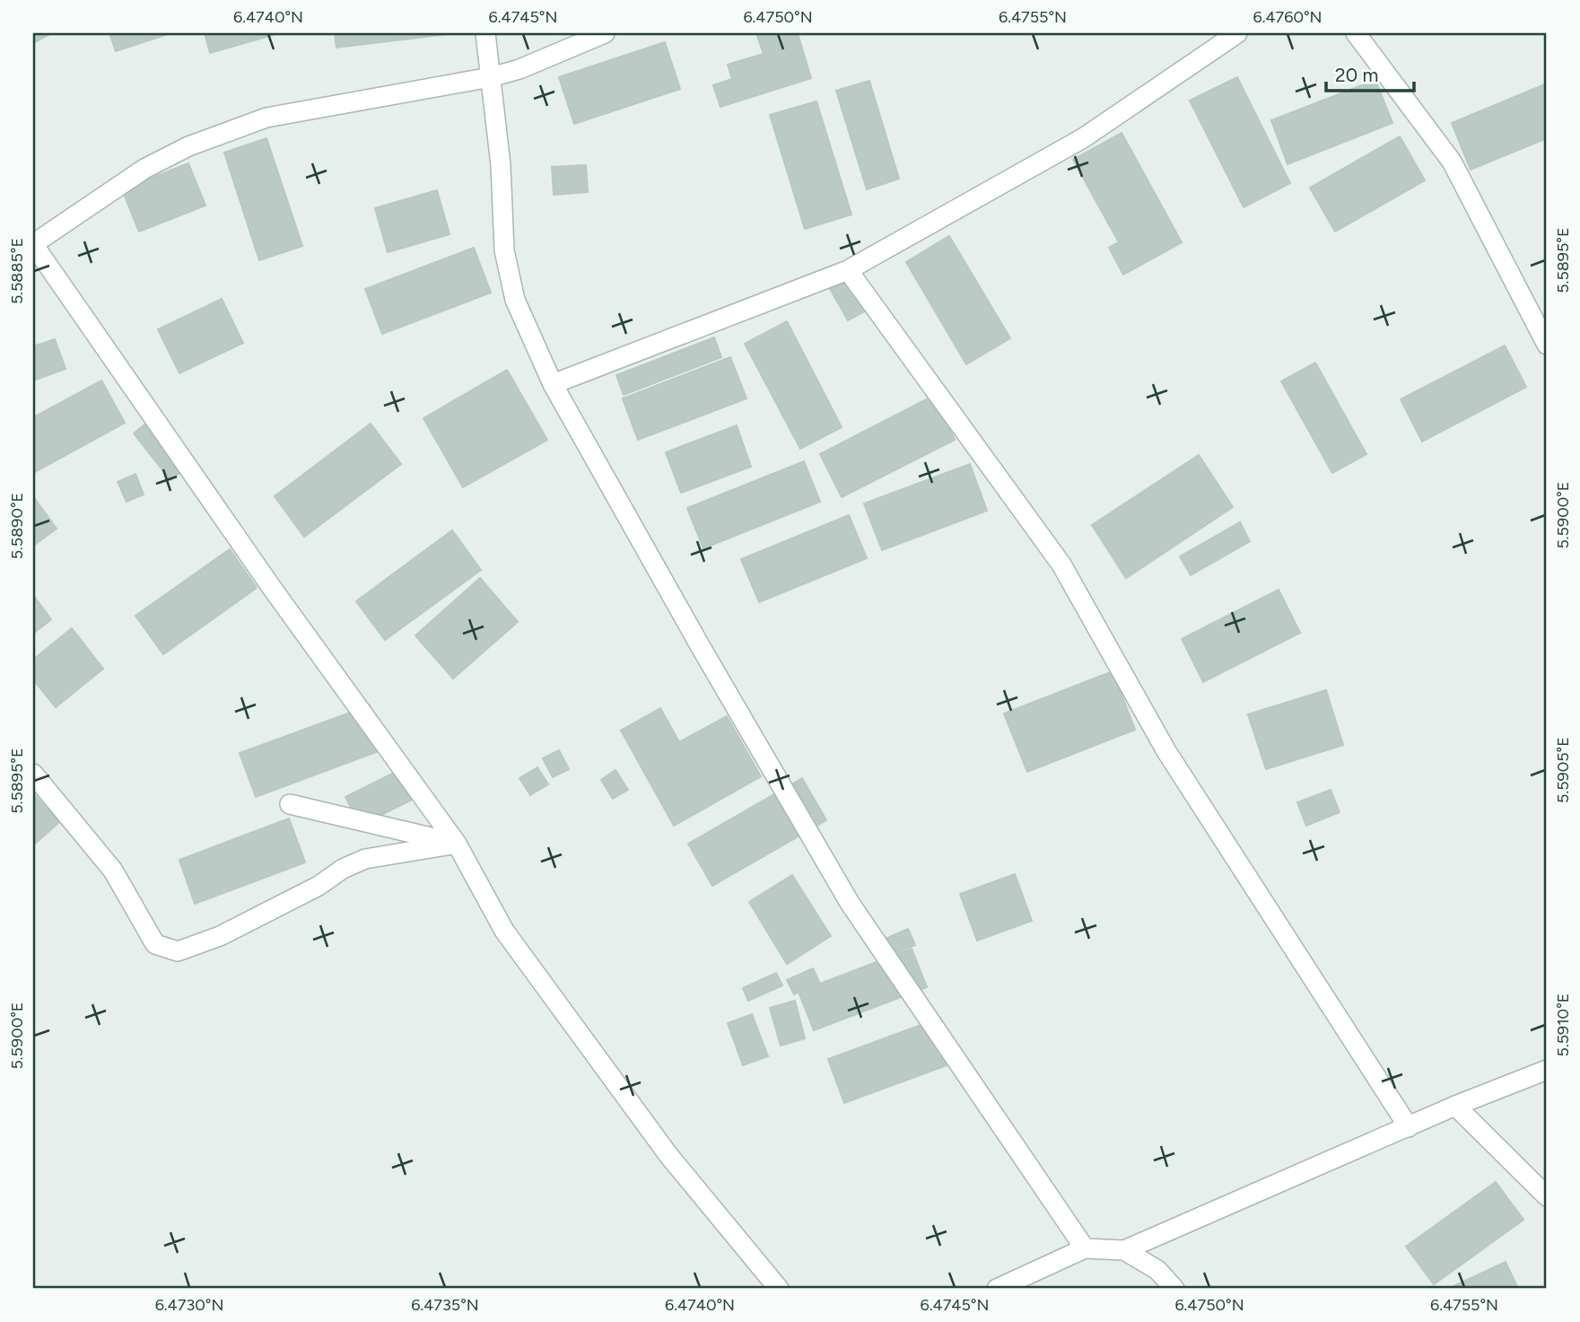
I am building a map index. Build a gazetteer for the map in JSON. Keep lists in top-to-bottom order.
{
  "scale_bar": "20 m",
  "coordinates": [
    "6.4740°N",
    "6.4745°N",
    "6.4750°N",
    "6.4755°N",
    "6.4760°N",
    "5.5895°E",
    "5.5885°E",
    "5.5900°E",
    "5.5890°E",
    "5.5905°E",
    "5.5910°E",
    "6.4730°N",
    "6.4735°N"
  ]
}
